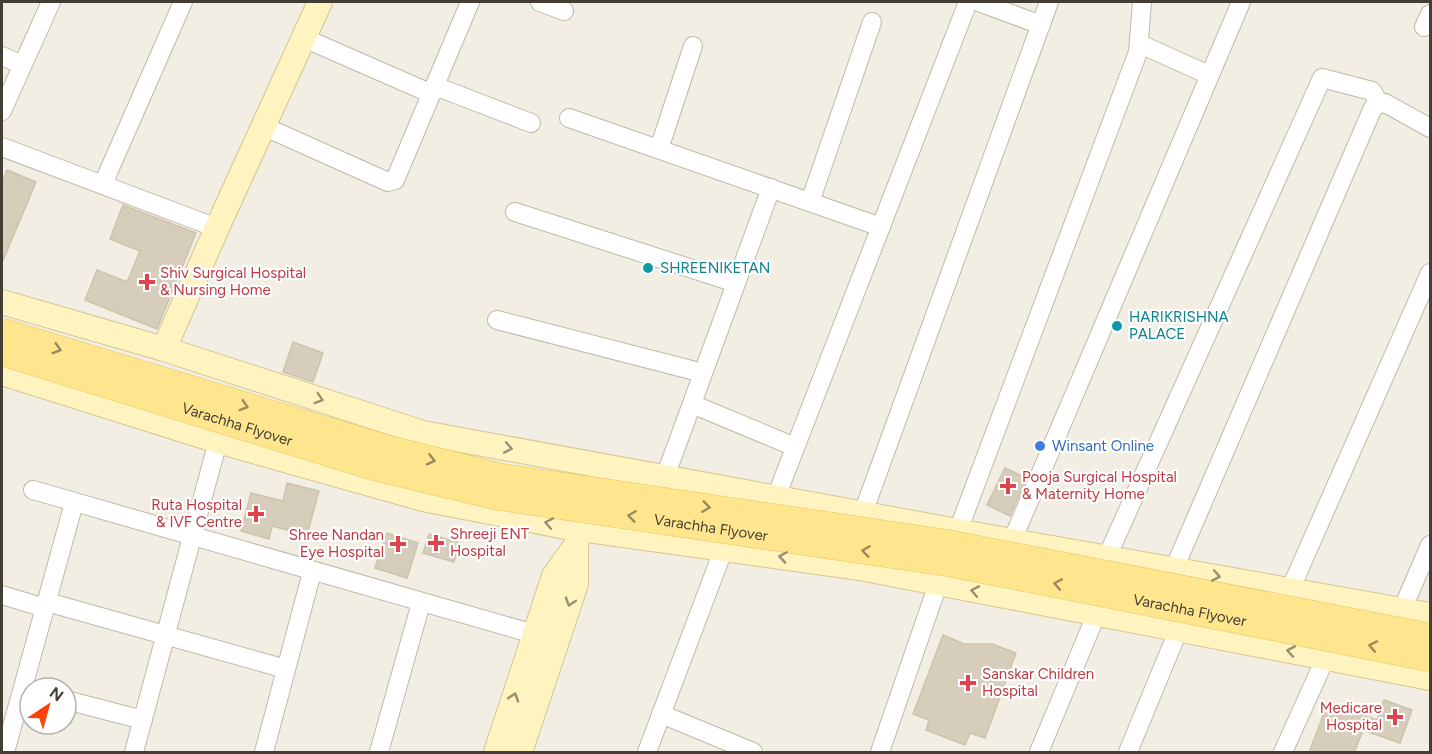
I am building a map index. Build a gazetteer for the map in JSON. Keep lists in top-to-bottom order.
{
  "streets": {
    "main road": ["Varachha Flyover"]
  },
  "places": {
    "other": ["SHREENIKETAN", "HARIKRISHNA PALACE", "Winsant Online"],
    "health": [
      "Shiv Surgical Hospital & Nursing Home",
      "Pooja Surgical Hospital & Maternity Home",
      "Ruta Hospital & IVF Centre",
      "Shreeji ENT Hospital",
      "Shree Nandan Eye Hospital",
      "Sanskar Children Hospital",
      "Medicare Hospital"
    ]
  },
  "north": "top right"
}
